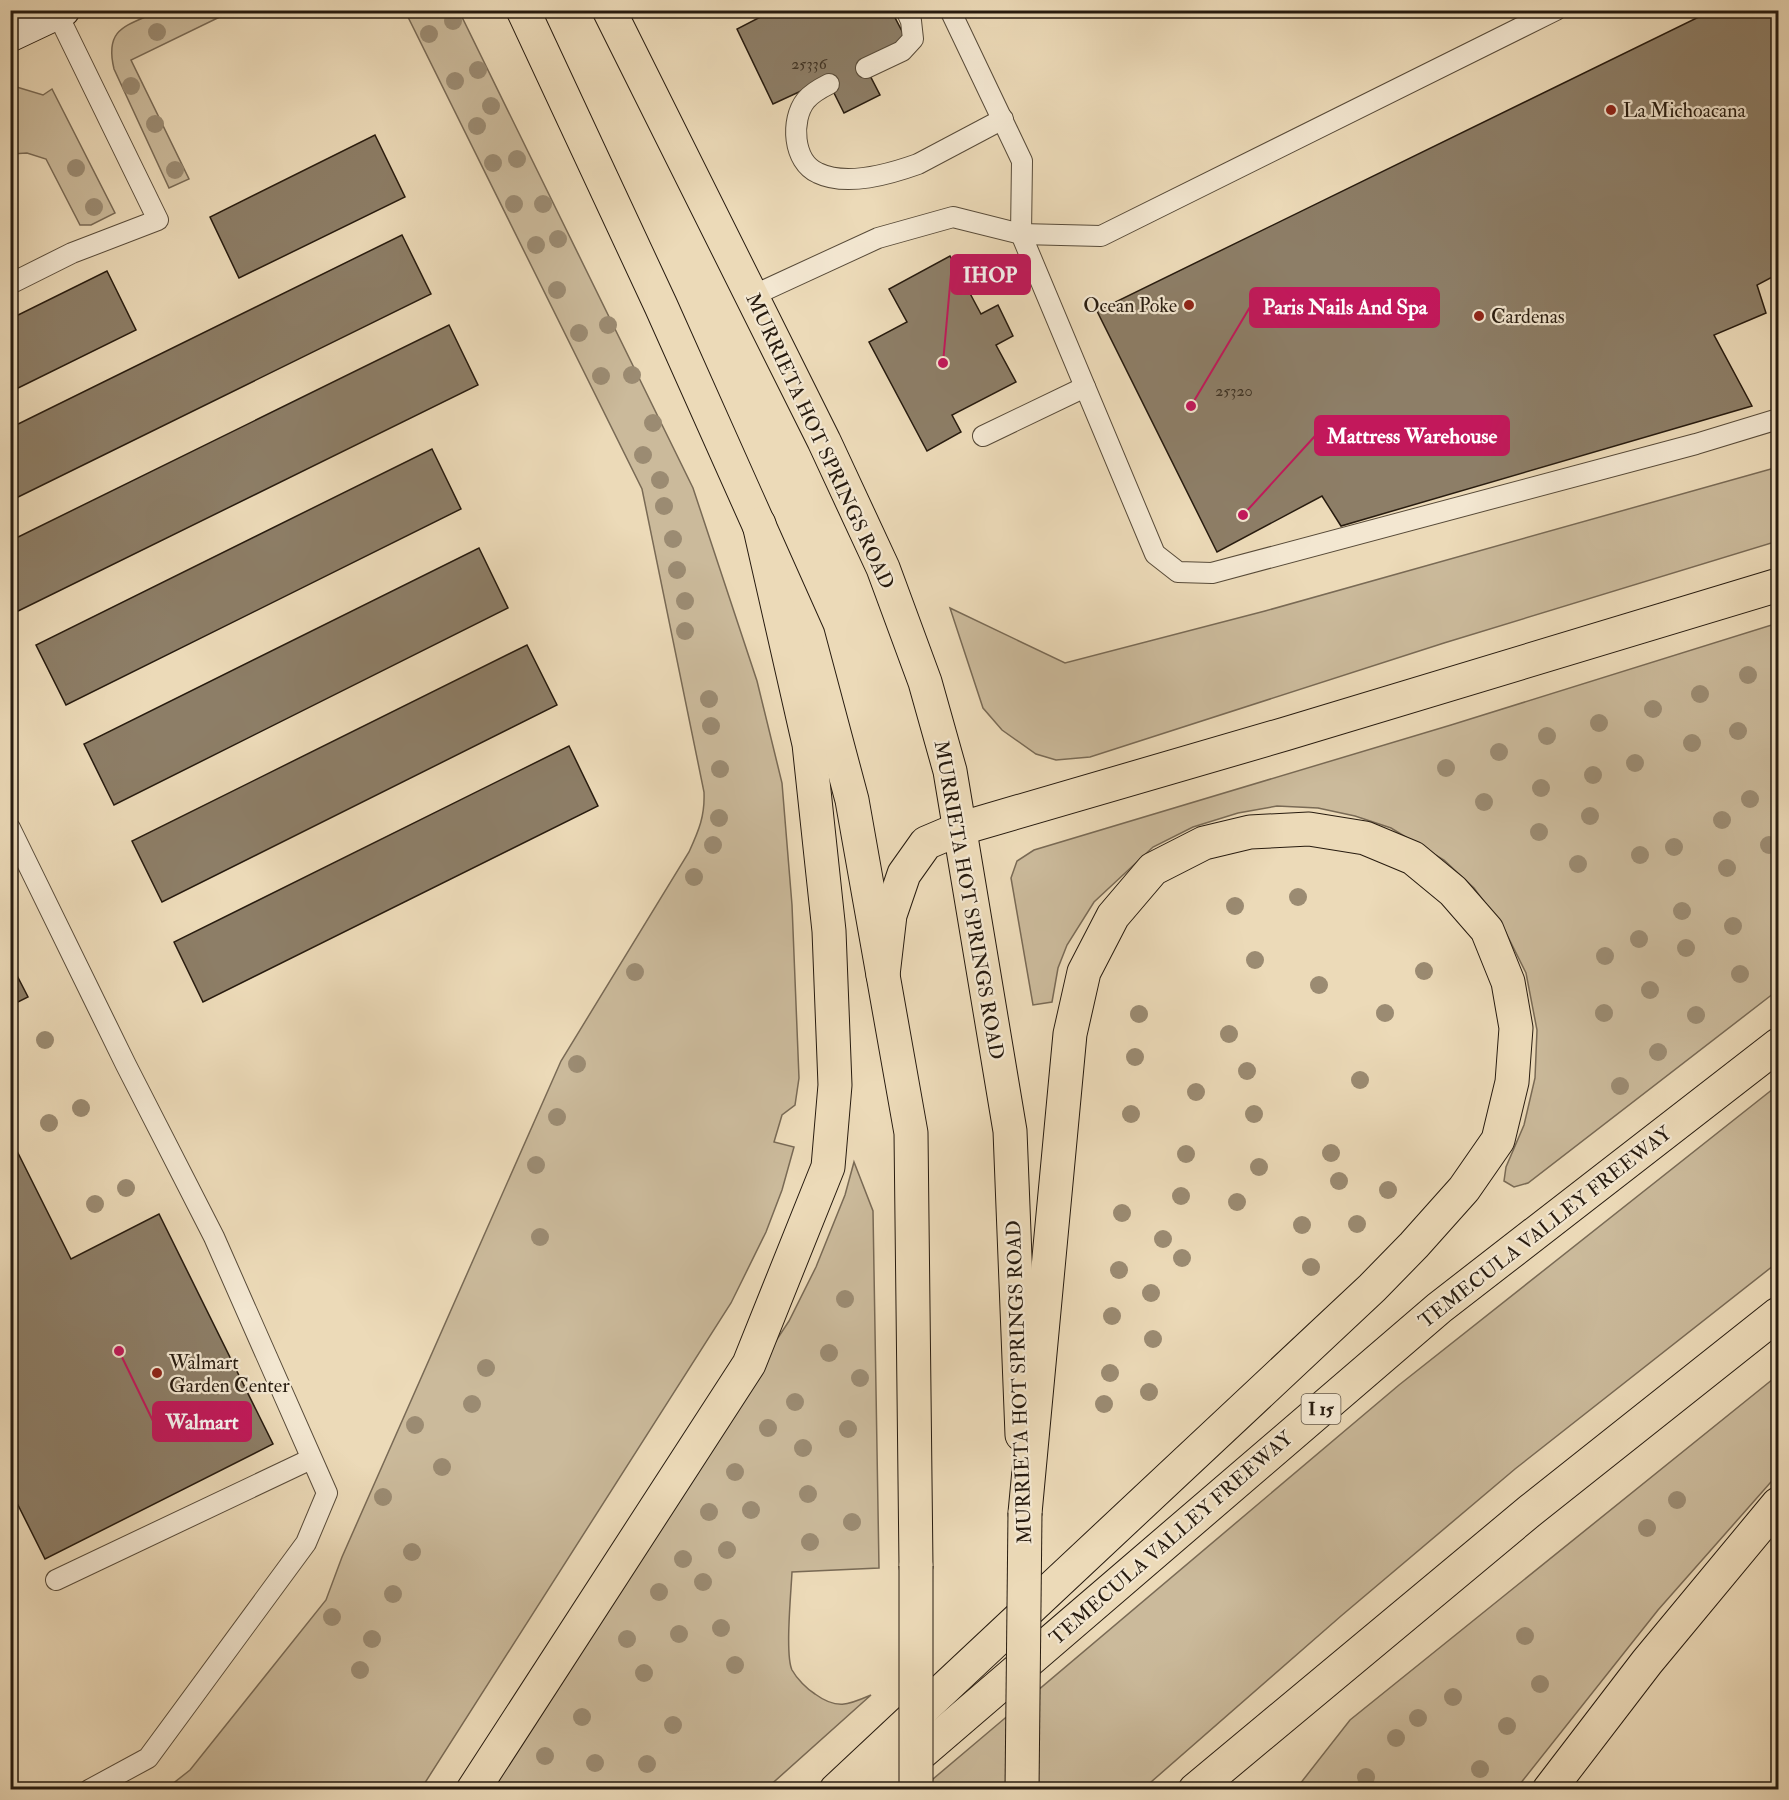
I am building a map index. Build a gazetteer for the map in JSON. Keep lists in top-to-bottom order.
{
  "streets": {
    "main road": ["MURRIETA HOT SPRINGS ROAD", "TEMECULA VALLEY FREEWAY", "I 15"]
  },
  "places": [
    "La Michoacana",
    "Ocean Poke",
    "Cardenas",
    "IHOP",
    "Paris Nails And Spa",
    "Mattress Warehouse",
    "Walmart",
    "Walmart Garden Center"
  ],
  "house_numbers": ["25336", "25320"]
}
